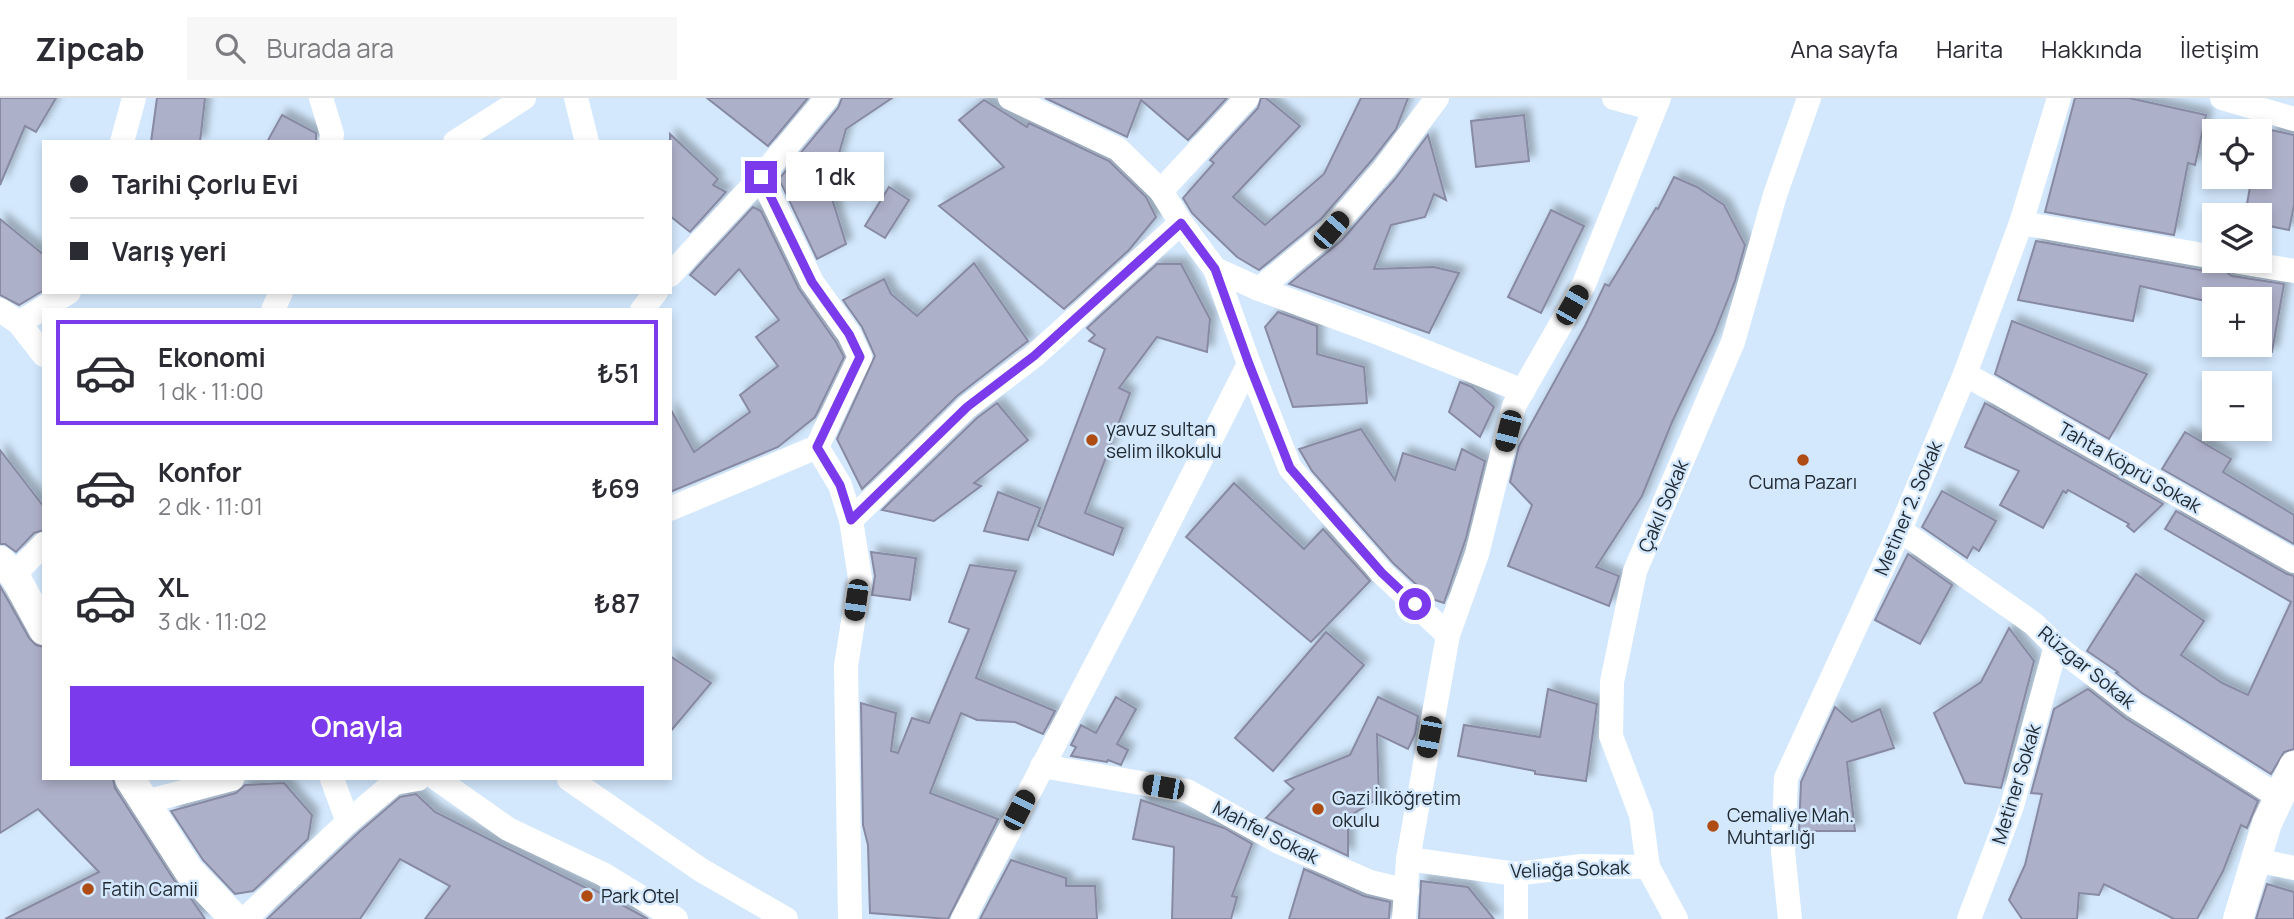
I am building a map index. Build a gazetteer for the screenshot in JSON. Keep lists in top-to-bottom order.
{
  "streets": {
    "street": [
      "Tahta Köprü Sokak",
      "Çakıl Sokak",
      "Metiner 2. Sokak",
      "Rüzgar Sokak",
      "Metiner Sokak",
      "Mahfel Sokak",
      "Veliağa Sokak"
    ]
  },
  "crossings": [
    ["Tahta Köprü Sokak", "Metiner 2. Sokak"],
    ["Çakıl Sokak", "Veliağa Sokak"],
    ["Metiner 2. Sokak", "Rüzgar Sokak"],
    ["Rüzgar Sokak", "Metiner Sokak"]
  ],
  "places": [
    "yavuz sultan selim ilkokulu",
    "Cuma Pazarı",
    "Gazi İlköğretim okulu",
    "Cemaliye Mah. Muhtarlığı",
    "Fatih Camii",
    "Park Otel"
  ],
  "page": {
    "header": "Zipcab",
    "search": "Burada ara",
    "nav": [
      "Ana sayfa",
      "Harita",
      "Hakkında",
      "İletişim"
    ],
    "map_buttons": ["+", "−"],
    "banner": ["Tarihi Çorlu Evi", "Varış yeri"],
    "bubble": "1 dk",
    "list": [
      {
        "name": "Ekonomi",
        "note": "1 dk · 11:00",
        "value": "₺51"
      },
      {
        "name": "Konfor",
        "note": "2 dk · 11:01",
        "value": "₺69"
      },
      {
        "name": "XL",
        "note": "3 dk · 11:02",
        "value": "₺87"
      }
    ],
    "buttons": "Onayla"
  }
}
